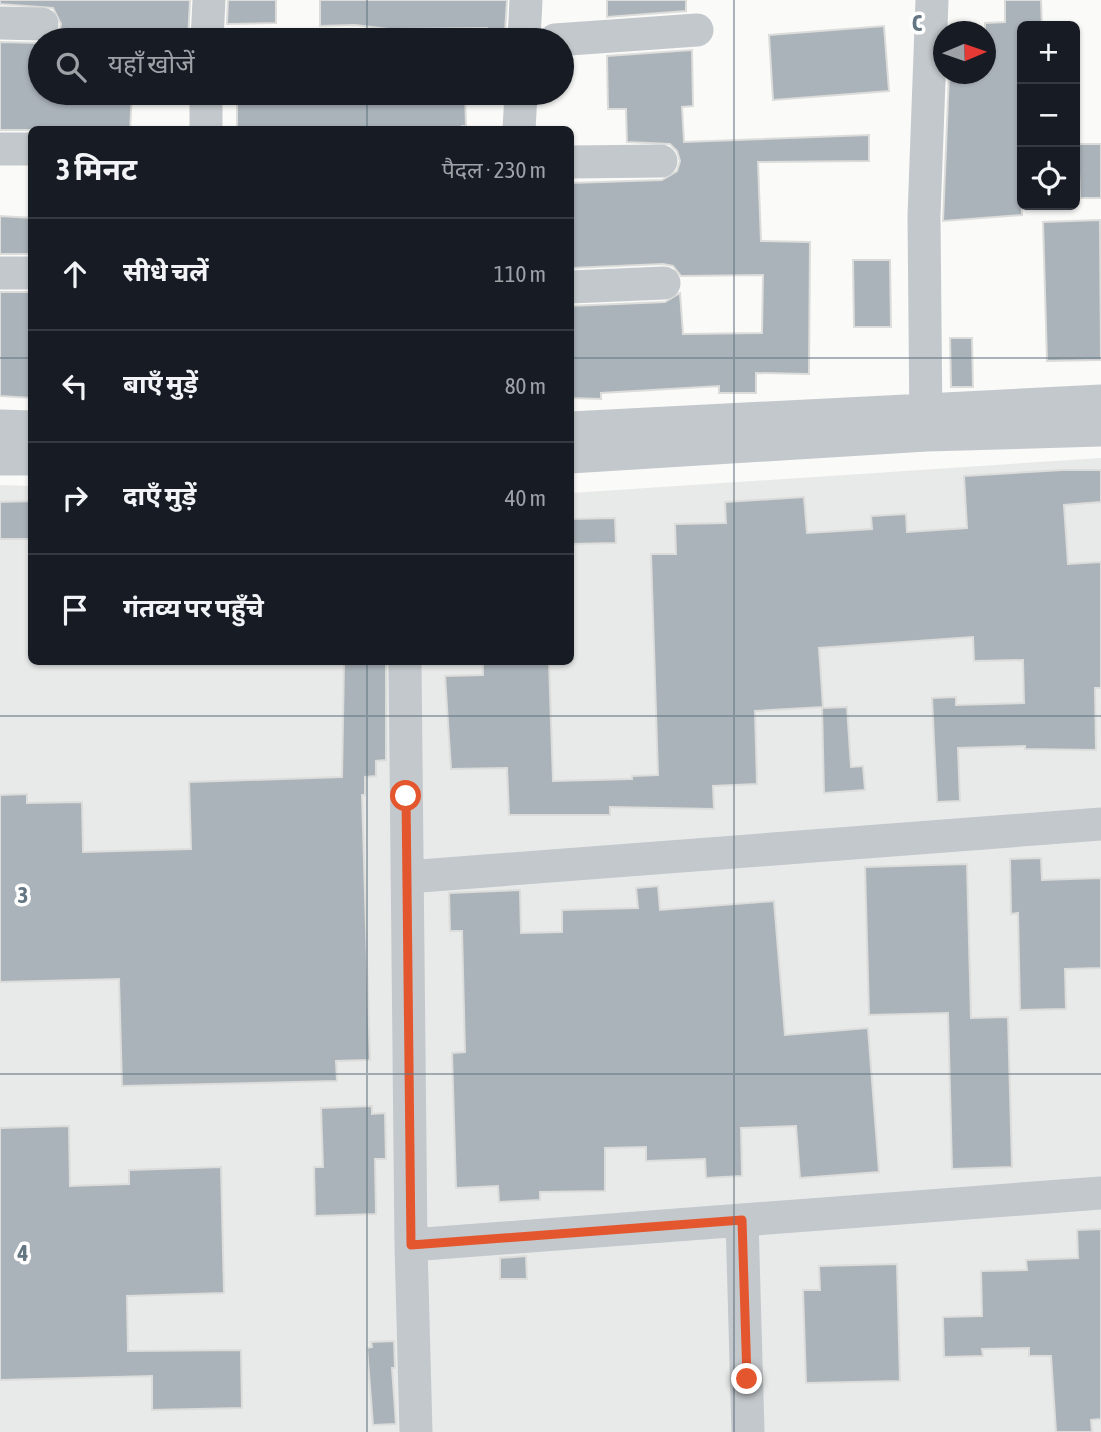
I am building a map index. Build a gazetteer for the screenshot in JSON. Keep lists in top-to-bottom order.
{
  "north": "right",
  "page": {
    "map_buttons": ["+", "−"],
    "search": "यहाँ खोजें",
    "heading": ["3 मिनट", "पैदल · 230 m"],
    "list": [
      ["सीधे चलें", "110 m"],
      ["बाएँ मुड़ें", "80 m"],
      ["दाएँ मुड़ें", "40 m"],
      "गंतव्य पर पहुँचे"
    ]
  },
  "grid": {
    "columns": ["C"],
    "rows": ["3", "4"]
  }
}
